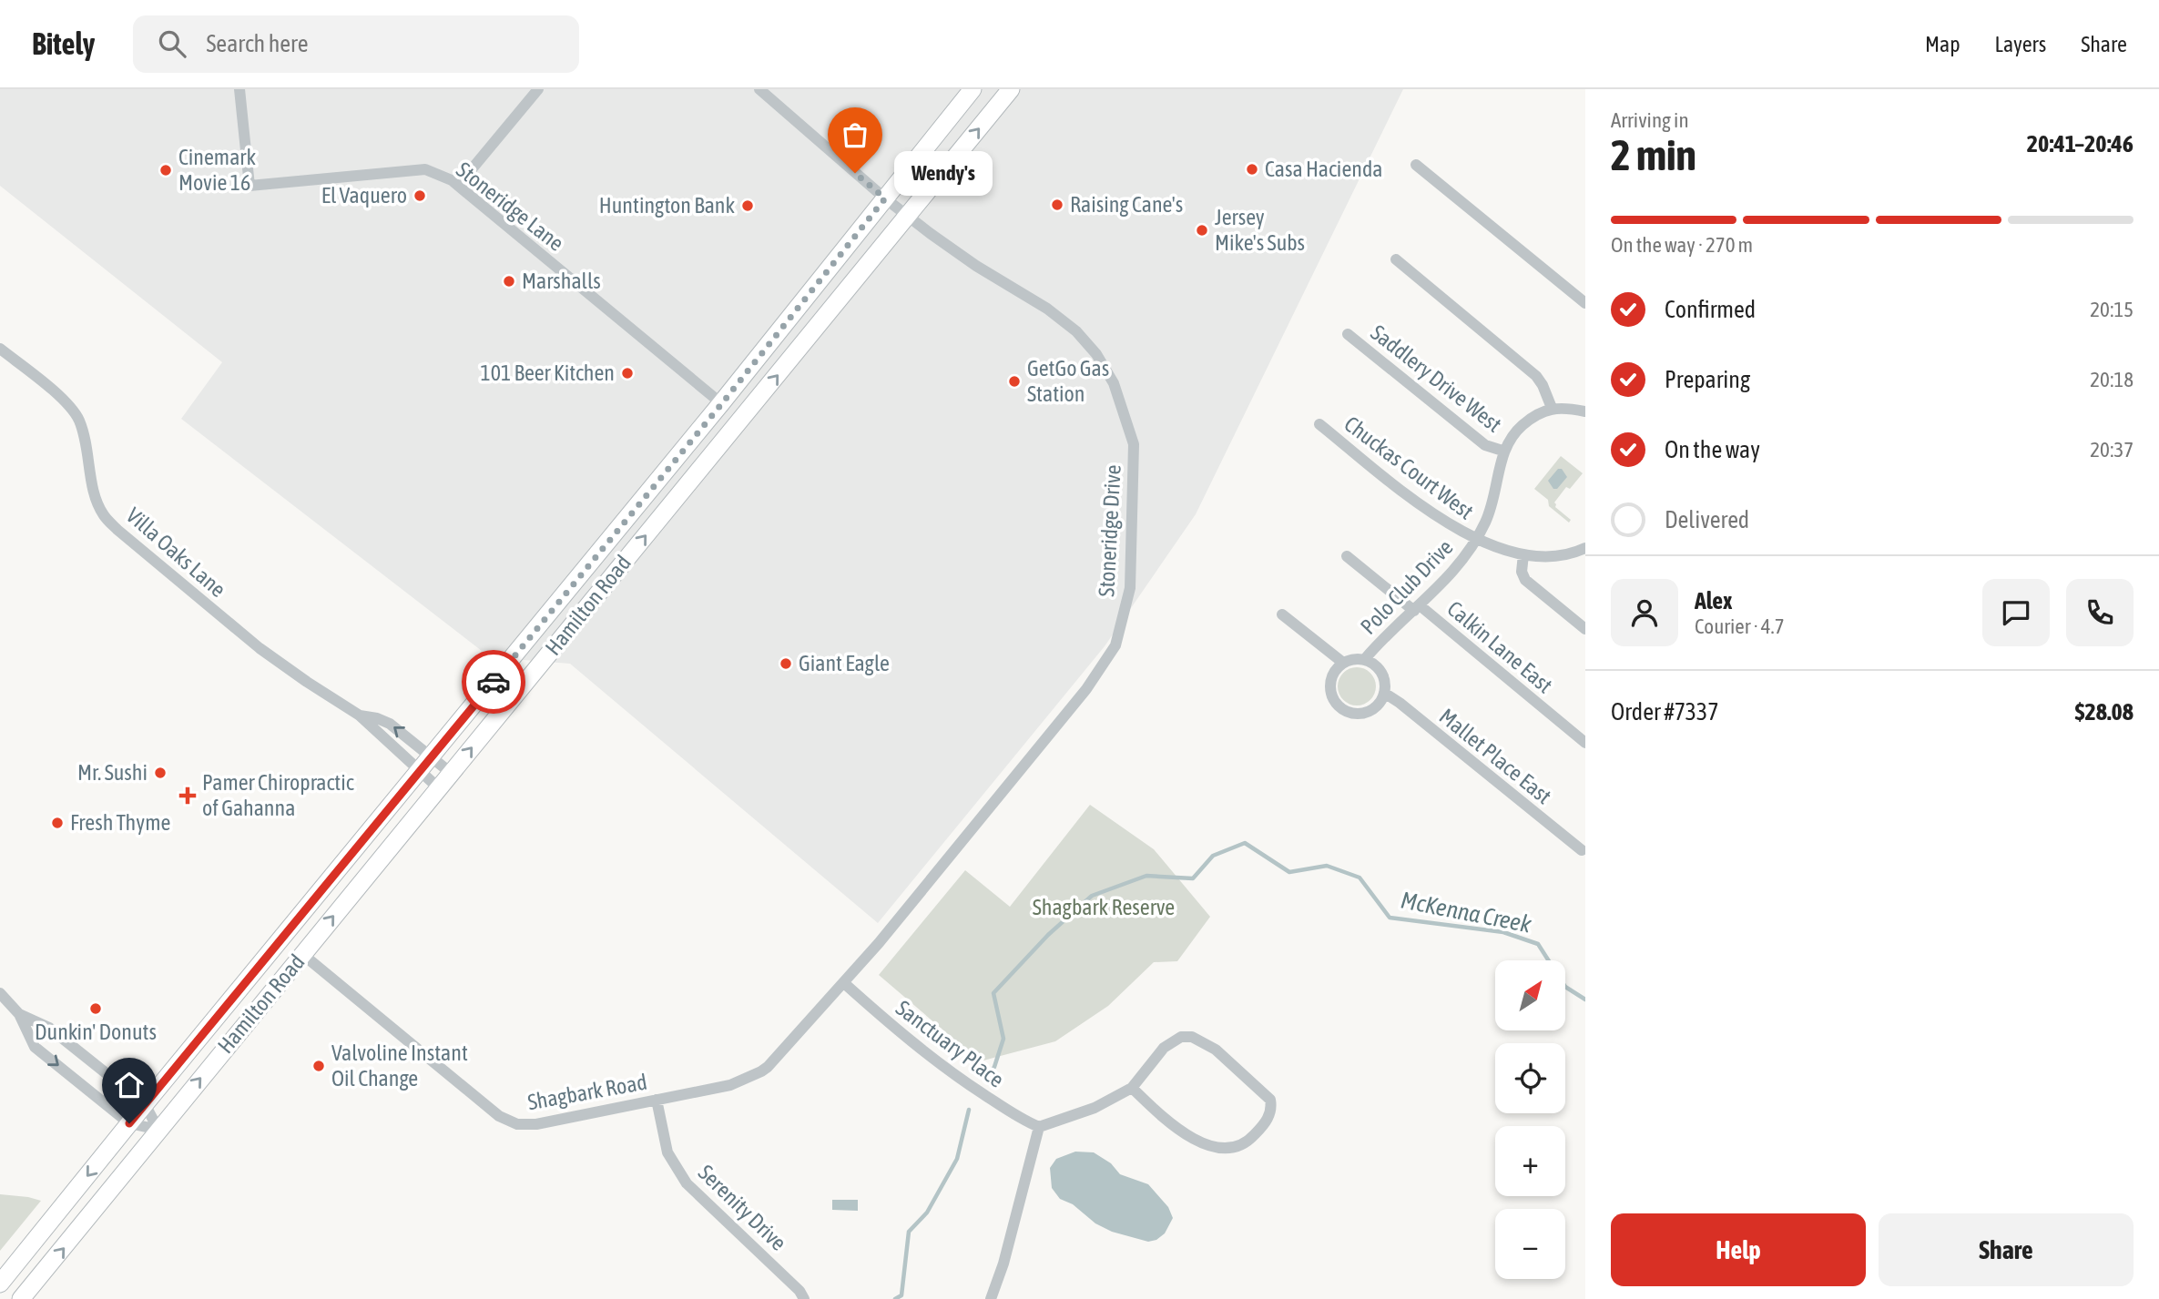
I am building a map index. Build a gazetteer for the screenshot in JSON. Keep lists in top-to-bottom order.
{
  "streets": {
    "main road": ["Hamilton Road"],
    "street": [
      "Stoneridge Lane",
      "Saddlery Drive West",
      "Chuckas Court West",
      "Stoneridge Drive",
      "Villa Oaks Lane",
      "Polo Club Drive",
      "Calkin Lane East",
      "Mallet Place East",
      "Sanctuary Place",
      "Shagbark Road",
      "Serenity Drive"
    ]
  },
  "crossings": [
    ["Stoneridge Lane", "Hamilton Road"],
    ["Saddlery Drive West", "Polo Club Drive"],
    ["Chuckas Court West", "Polo Club Drive"],
    ["Stoneridge Drive", "Hamilton Road"],
    ["Stoneridge Drive", "Shagbark Road"],
    ["Villa Oaks Lane", "Hamilton Road"],
    ["Polo Club Drive", "Calkin Lane East"],
    ["Polo Club Drive", "Mallet Place East"],
    ["Hamilton Road", "Shagbark Road"],
    ["Sanctuary Place", "Shagbark Road"],
    ["Shagbark Road", "Serenity Drive"]
  ],
  "water": ["McKenna Creek"],
  "parks": ["Shagbark Reserve"],
  "places": {
    "other": [
      "Casa Hacienda",
      "Cinemark Movie 16",
      "Wendy's",
      "El Vaquero",
      "Raising Cane's",
      "Huntington Bank",
      "Jersey Mike's Subs",
      "Marshalls",
      "101 Beer Kitchen",
      "GetGo Gas Station",
      "Giant Eagle",
      "Mr. Sushi",
      "Fresh Thyme",
      "Dunkin' Donuts",
      "Valvoline Instant Oil Change"
    ],
    "health": ["Pamer Chiropractic of Gahanna"]
  },
  "north": "top right",
  "page": {
    "header": "Bitely",
    "search": "Search here",
    "nav": ["Map", "Layers", "Share"],
    "heading": ["2 min", "Arriving in", "20:41–20:46"],
    "panel": [
      "Alex",
      "Courier · 4.7",
      "Order #7337",
      "$28.08"
    ],
    "bubble": "Wendy's",
    "bar": "On the way · 270 m",
    "list": [
      ["Confirmed", "20:15"],
      ["Preparing", "20:18"],
      ["On the way", "20:37"],
      "Delivered"
    ],
    "map_buttons": ["+", "−"],
    "buttons": ["Help", "Share"]
  }
}
